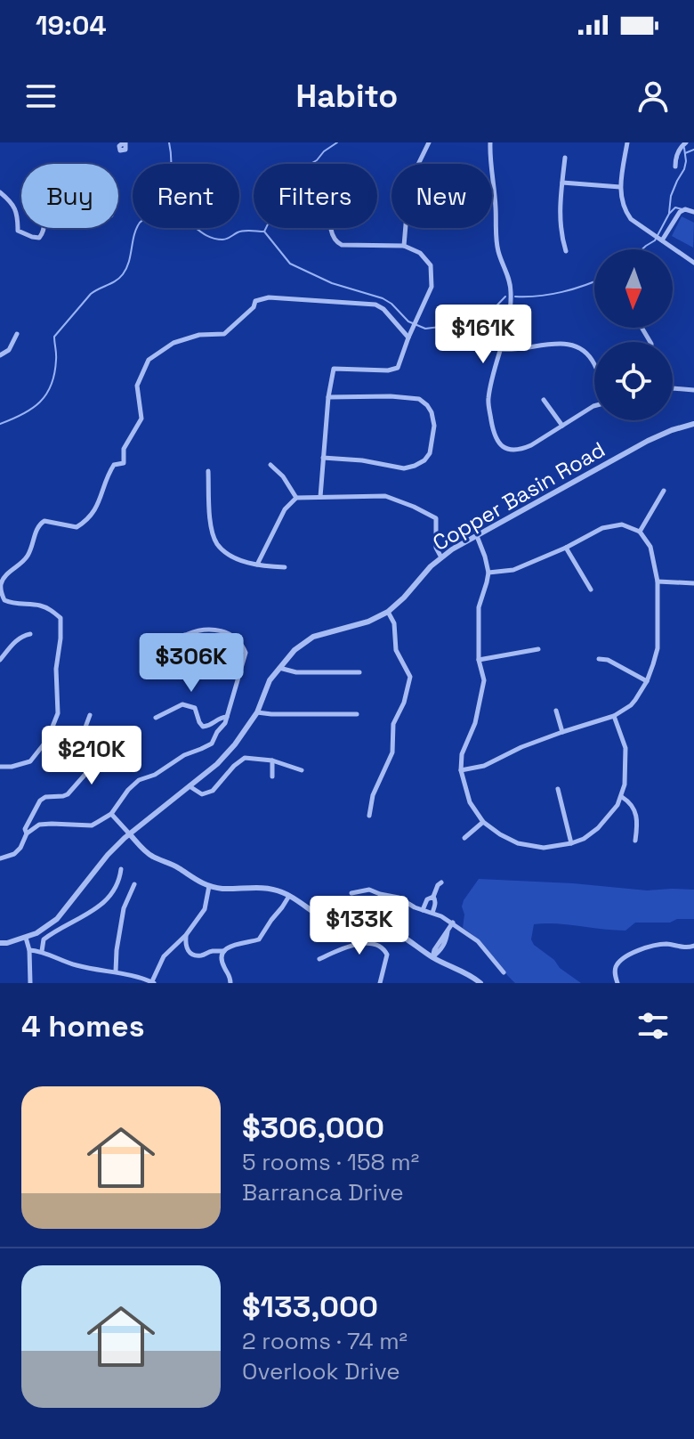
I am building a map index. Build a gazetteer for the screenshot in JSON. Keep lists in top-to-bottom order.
{
  "streets": {
    "street": ["Copper Basin Road"]
  },
  "north": "bottom",
  "page": {
    "status": "19:04",
    "header": "Habito",
    "chip": [
      "Buy",
      "Rent",
      "Filters",
      "New"
    ],
    "price": [
      "$161K",
      "$306K",
      "$210K",
      "$133K"
    ],
    "heading": "4 homes",
    "list": [
      {
        "name": "$306,000",
        "note": "5 rooms · 158 m² · Barranca Drive"
      },
      {
        "name": "$133,000",
        "note": "2 rooms · 74 m² · Overlook Drive"
      }
    ]
  }
}
